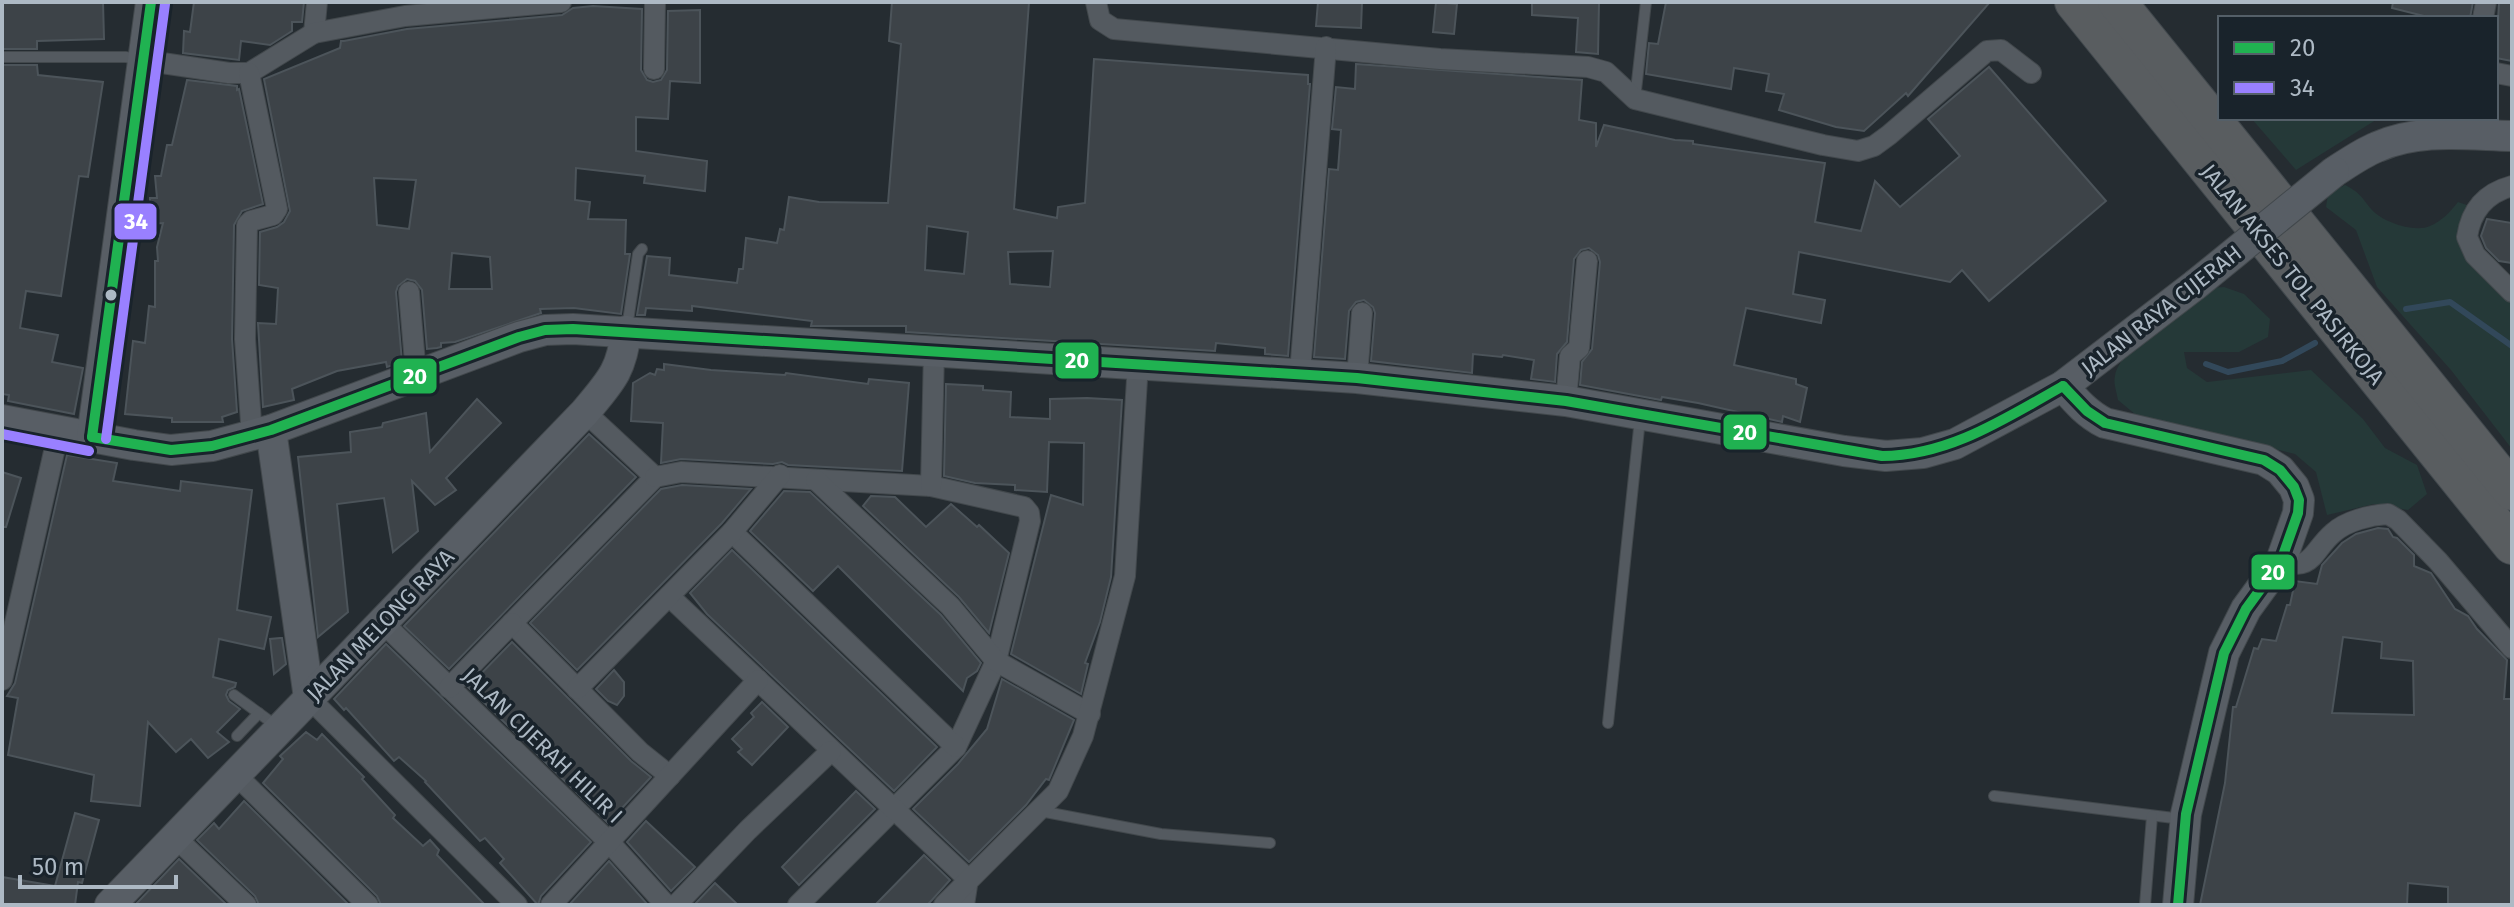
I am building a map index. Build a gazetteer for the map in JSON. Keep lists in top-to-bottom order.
{
  "streets": {
    "highway": ["JALAN AKSES TOL PASIRKOJA"],
    "main road": ["JALAN RAYA CIJERAH", "JALAN MELONG RAYA"],
    "street": ["JALAN CIJERAH HILIR I"]
  },
  "crossings": [
    ["JALAN RAYA CIJERAH", "JALAN MELONG RAYA"],
    ["JALAN MELONG RAYA", "JALAN CIJERAH HILIR I"]
  ],
  "lines": ["transit line 20", "transit line 34"],
  "legend": ["20", "34"],
  "scale_bar": "50 m"
}
